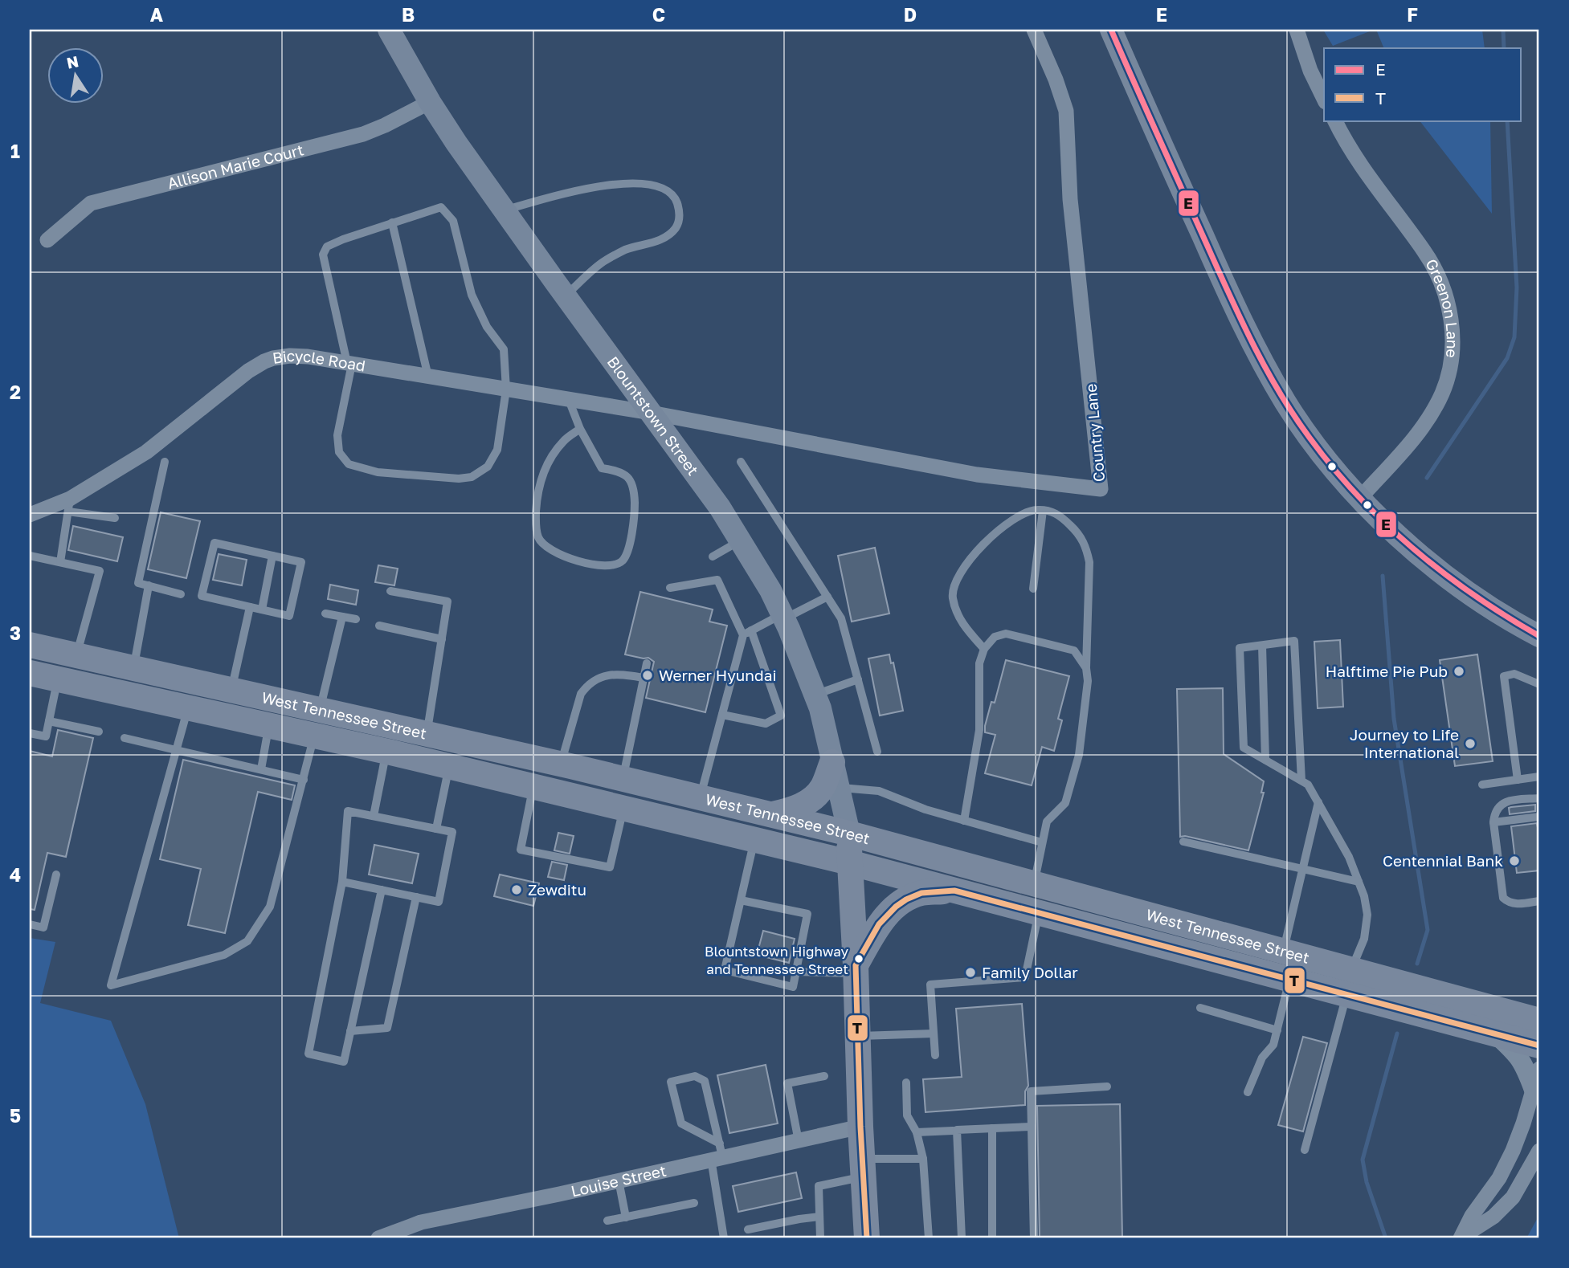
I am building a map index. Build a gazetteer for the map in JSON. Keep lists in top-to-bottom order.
{
  "streets": {
    "main road": ["Blountstown Street", "West Tennessee Street"],
    "street": [
      "Allison Marie Court",
      "Greenon Lane",
      "Bicycle Road",
      "Country Lane",
      "Louise Street"
    ]
  },
  "crossings": [
    ["Allison Marie Court", "Blountstown Street"],
    ["Bicycle Road", "Blountstown Street"],
    ["Bicycle Road", "Country Lane"],
    ["Blountstown Street", "Country Lane"],
    ["Blountstown Street", "West Tennessee Street"]
  ],
  "places": [
    "Halftime Pie Pub",
    "Werner Hyundai",
    "Journey to Life International",
    "Centennial Bank",
    "Zewditu",
    "Blountstown Highway and Tennessee Street",
    "Family Dollar"
  ],
  "lines": ["transit line E", "transit line T"],
  "legend": ["E", "T"],
  "north": "top",
  "grid": {
    "columns": [
      "A",
      "B",
      "C",
      "D",
      "E",
      "F"
    ],
    "rows": [
      "1",
      "2",
      "3",
      "4",
      "5"
    ]
  }
}
